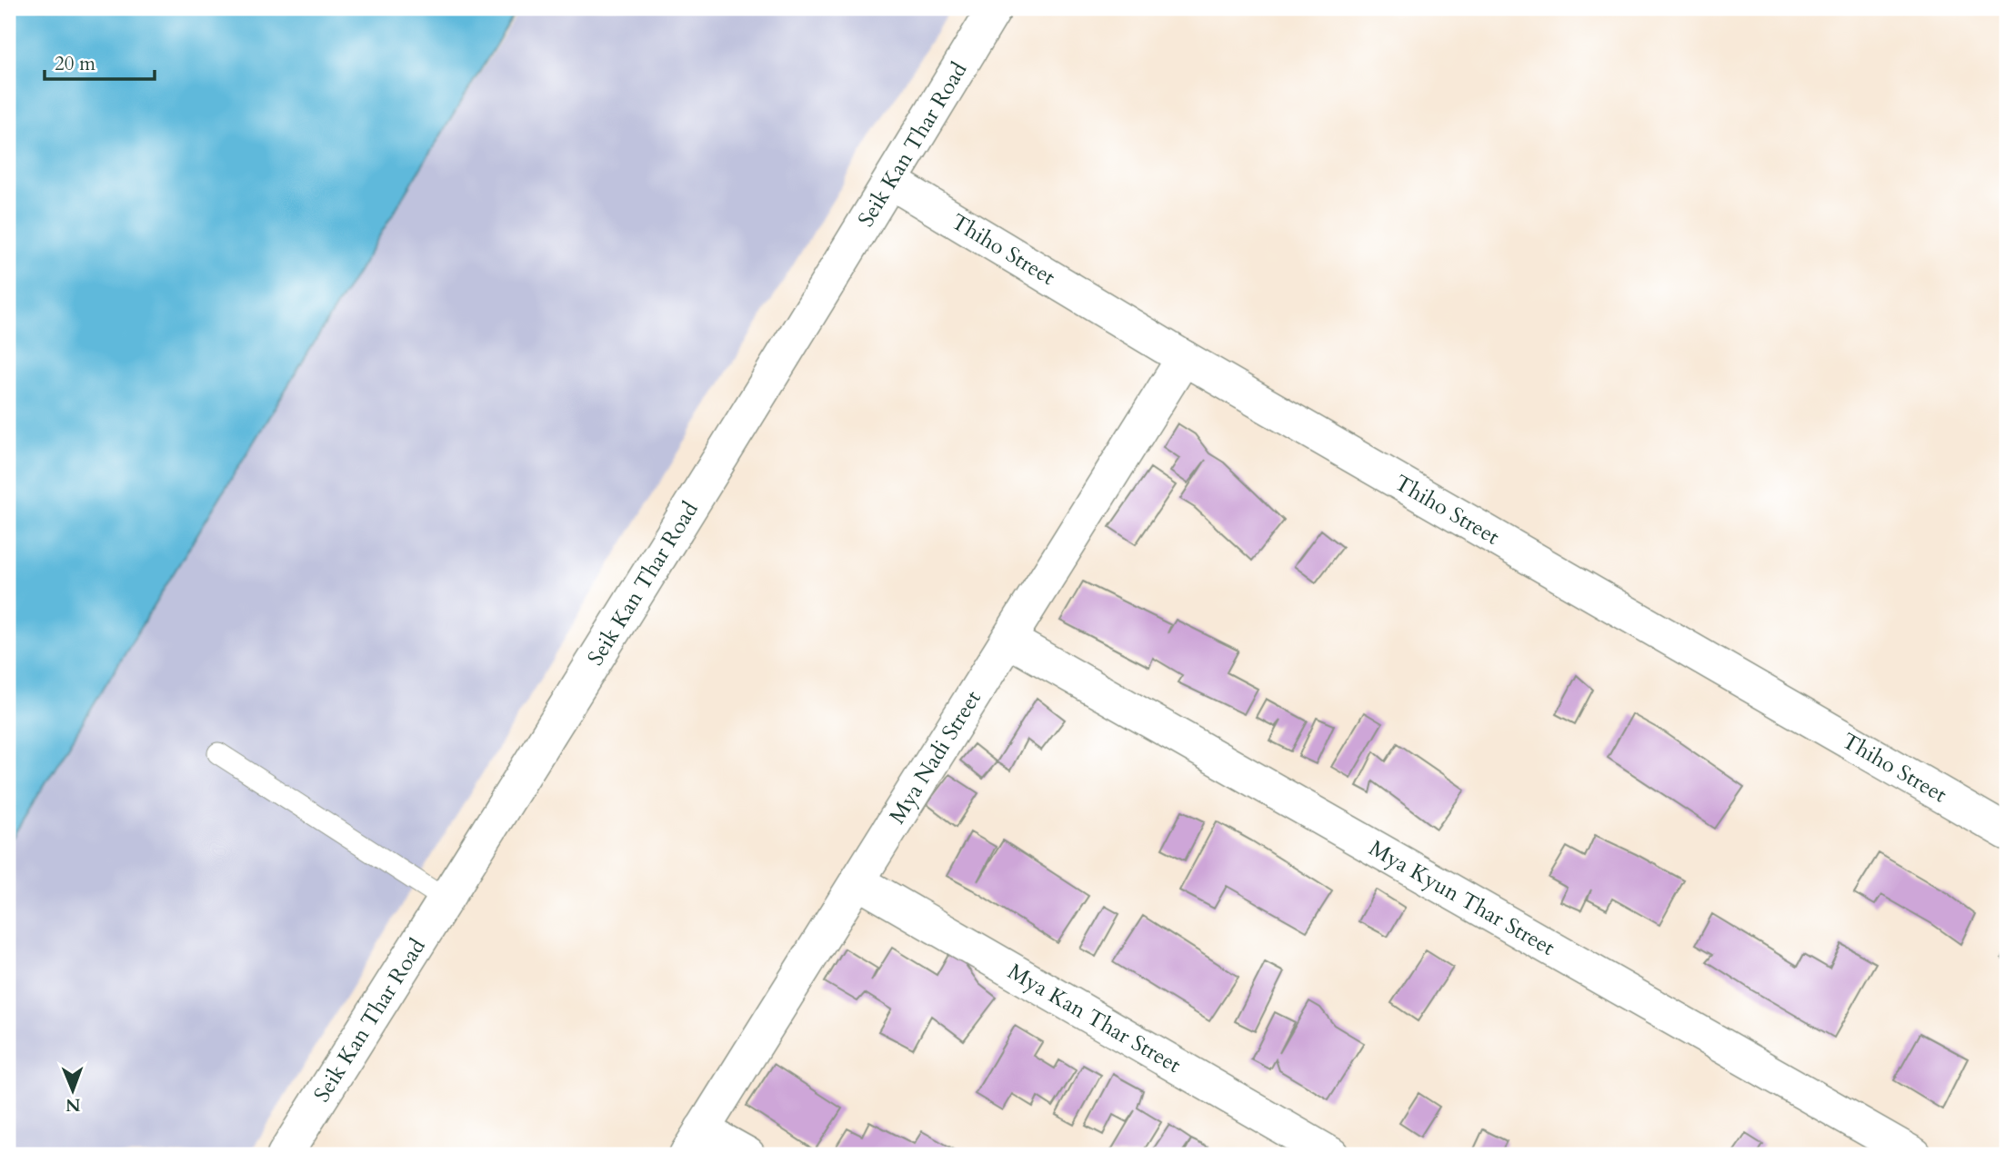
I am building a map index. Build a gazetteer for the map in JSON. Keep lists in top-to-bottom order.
{
  "streets": {
    "street": [
      "Seik Kan Thar Road",
      "Thiho Street",
      "Mya Nadi Street",
      "Mya Kyun Thar Street",
      "Mya Kan Thar Street"
    ]
  },
  "crossings": [
    ["Seik Kan Thar Road", "Thiho Street"],
    ["Thiho Street", "Mya Nadi Street"],
    ["Mya Nadi Street", "Mya Kyun Thar Street"],
    ["Mya Nadi Street", "Mya Kan Thar Street"]
  ],
  "scale_bar": "20 m",
  "north": "bottom"
}
